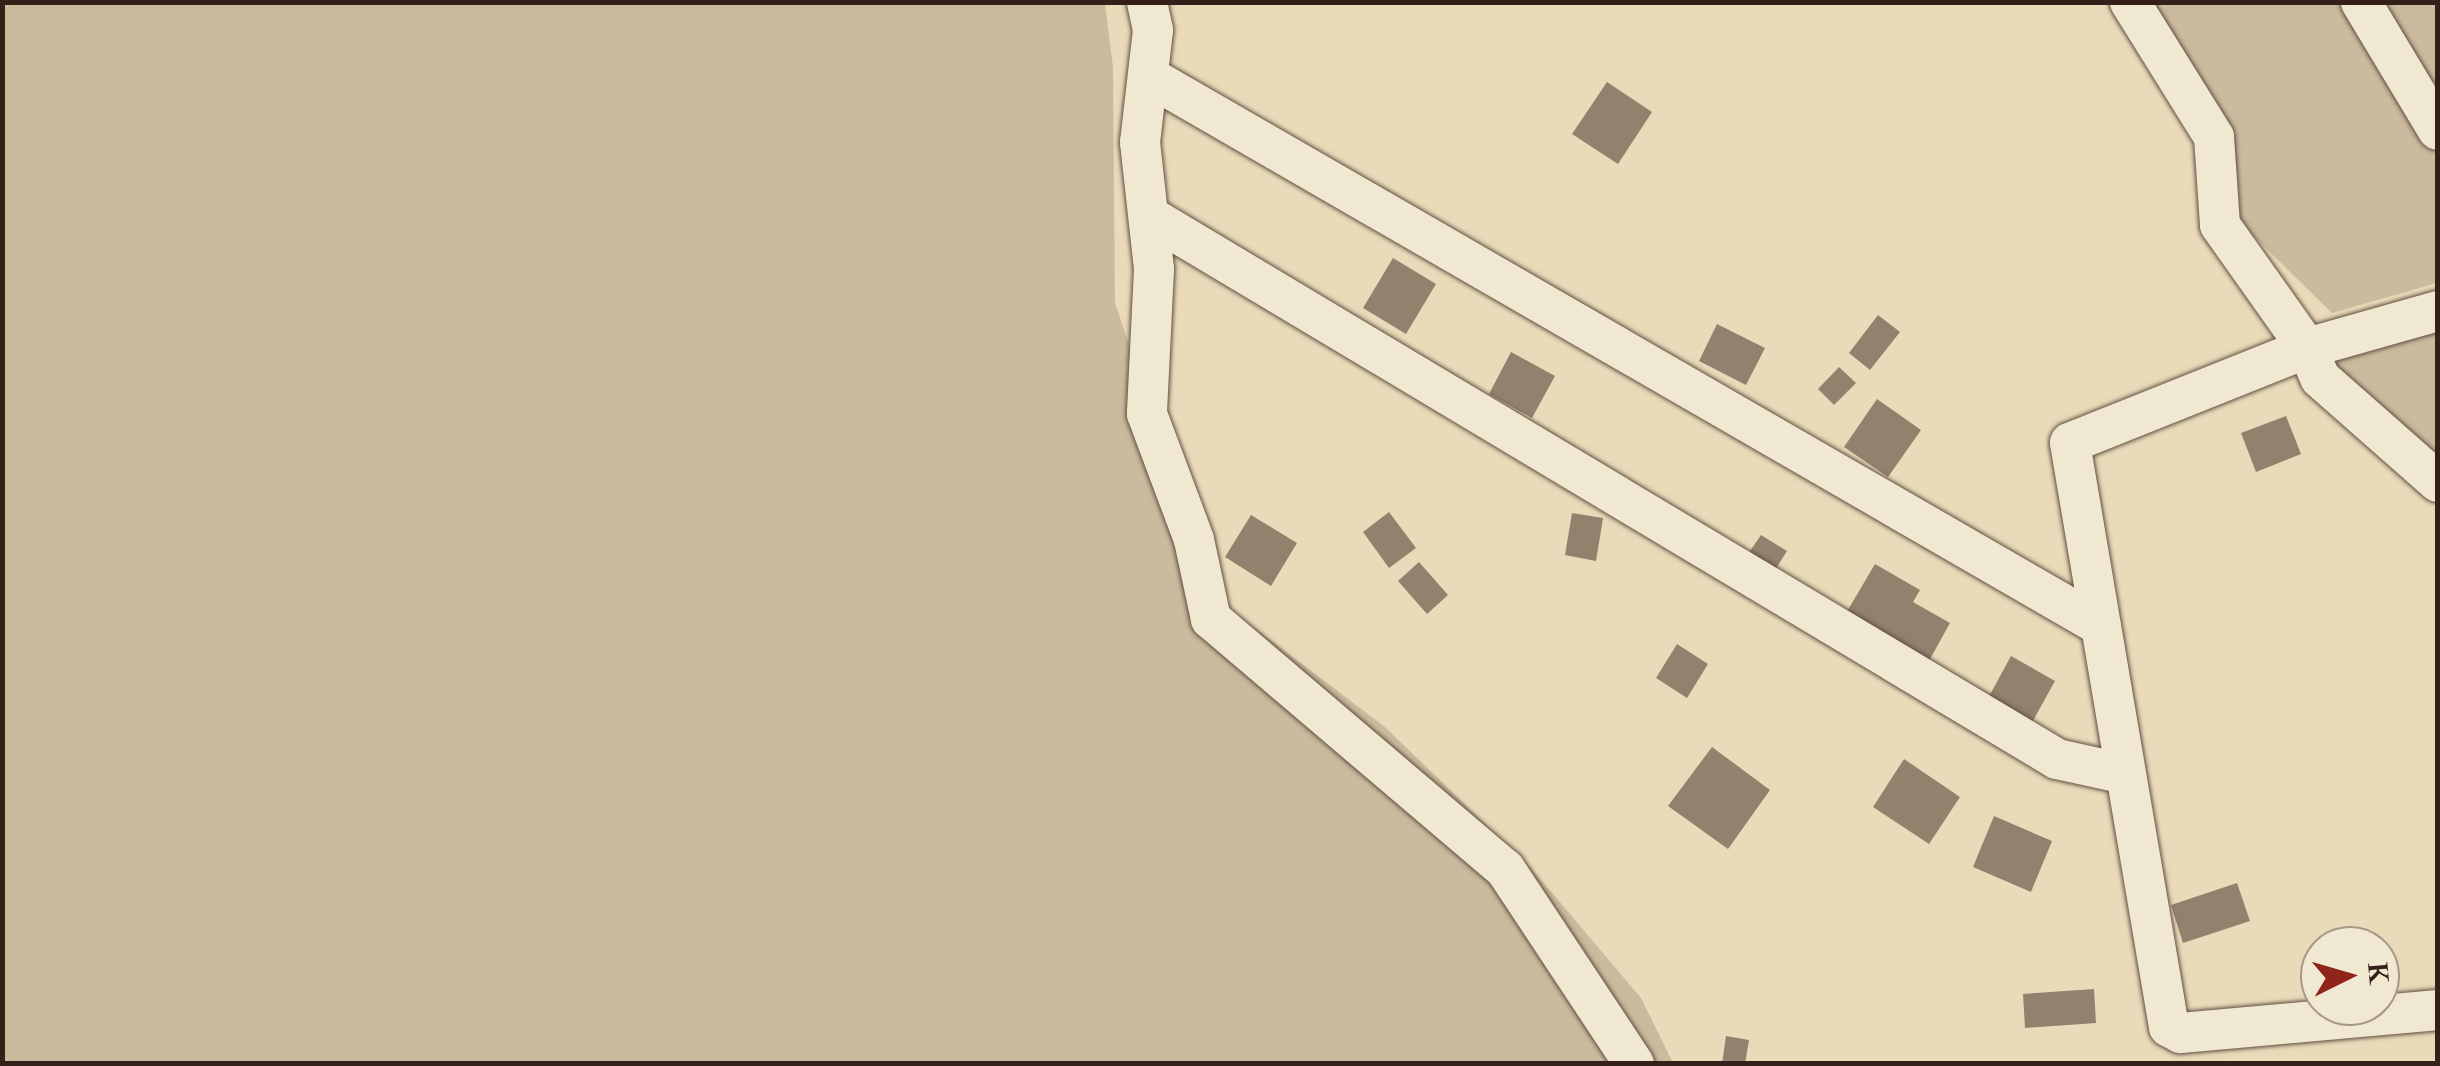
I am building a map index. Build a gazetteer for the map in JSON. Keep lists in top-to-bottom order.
{
  "north": "right"
}
